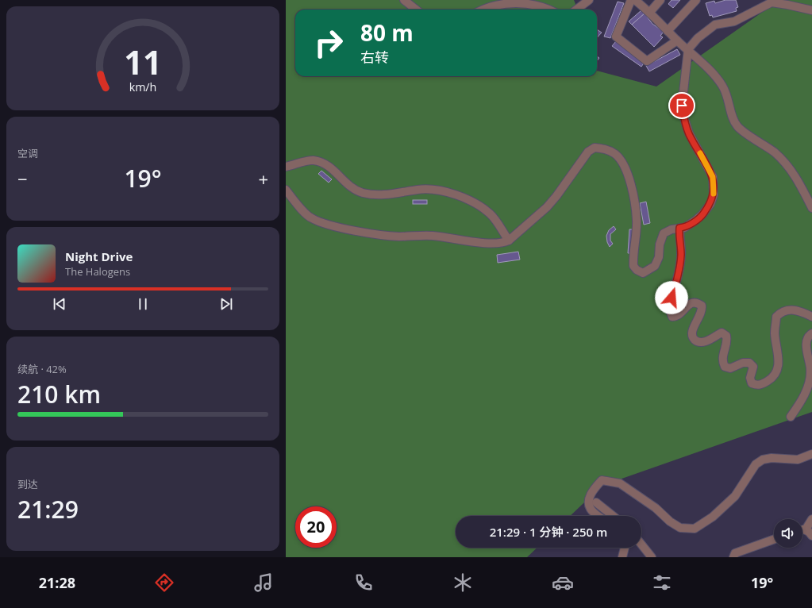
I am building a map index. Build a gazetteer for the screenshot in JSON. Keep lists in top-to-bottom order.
{
  "page": {
    "turn": ["80 m", "右转"],
    "tile": [
      "空调",
      ["续航 · 42%", "210 km"],
      ["到达", "21:29"]
    ],
    "heat": ["−", "19°", "+"],
    "song": ["Night Drive", "The Halogens"],
    "limit": "20",
    "trip": "21:29 · 1 分钟 · 250 m",
    "tabs": ["21:28", "19°"],
    "gauge": ["11", "km/h"]
  }
}
